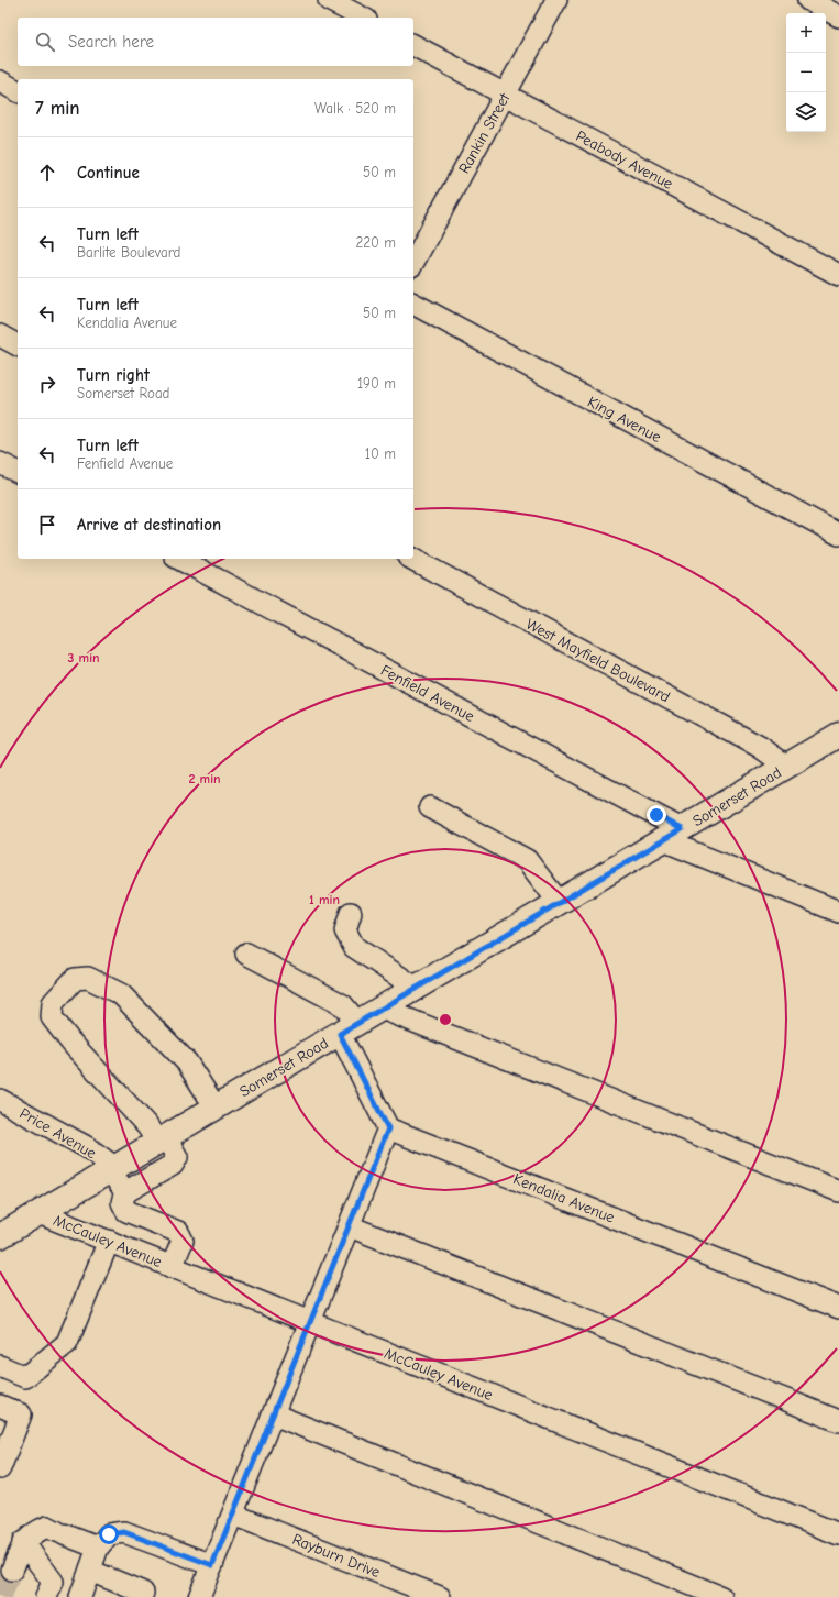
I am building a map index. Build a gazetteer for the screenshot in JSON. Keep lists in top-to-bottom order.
{
  "streets": {
    "main road": ["Somerset Road"],
    "street": [
      "Rankin Street",
      "Peabody Avenue",
      "King Avenue",
      "West Mayfield Boulevard",
      "Fenfield Avenue",
      "Price Avenue",
      "Kendalia Avenue",
      "McCauley Avenue",
      "Rayburn Drive"
    ]
  },
  "crossings": [
    ["Rankin Street", "Peabody Avenue"],
    ["West Mayfield Boulevard", "Somerset Road"],
    ["Fenfield Avenue", "Somerset Road"],
    ["Somerset Road", "Price Avenue"],
    ["Somerset Road", "McCauley Avenue"]
  ],
  "page": {
    "map_buttons": ["+", "−"],
    "search": "Search here",
    "heading": ["7 min", "Walk · 520 m"],
    "list": [
      ["Continue", "50 m"],
      ["Turn left", "Barlite Boulevard", "220 m"],
      ["Turn left", "Kendalia Avenue", "50 m"],
      ["Turn right", "Somerset Road", "190 m"],
      ["Turn left", "Fenfield Avenue", "10 m"],
      "Arrive at destination"
    ]
  },
  "rings": ["3 min", "2 min", "1 min"]
}
